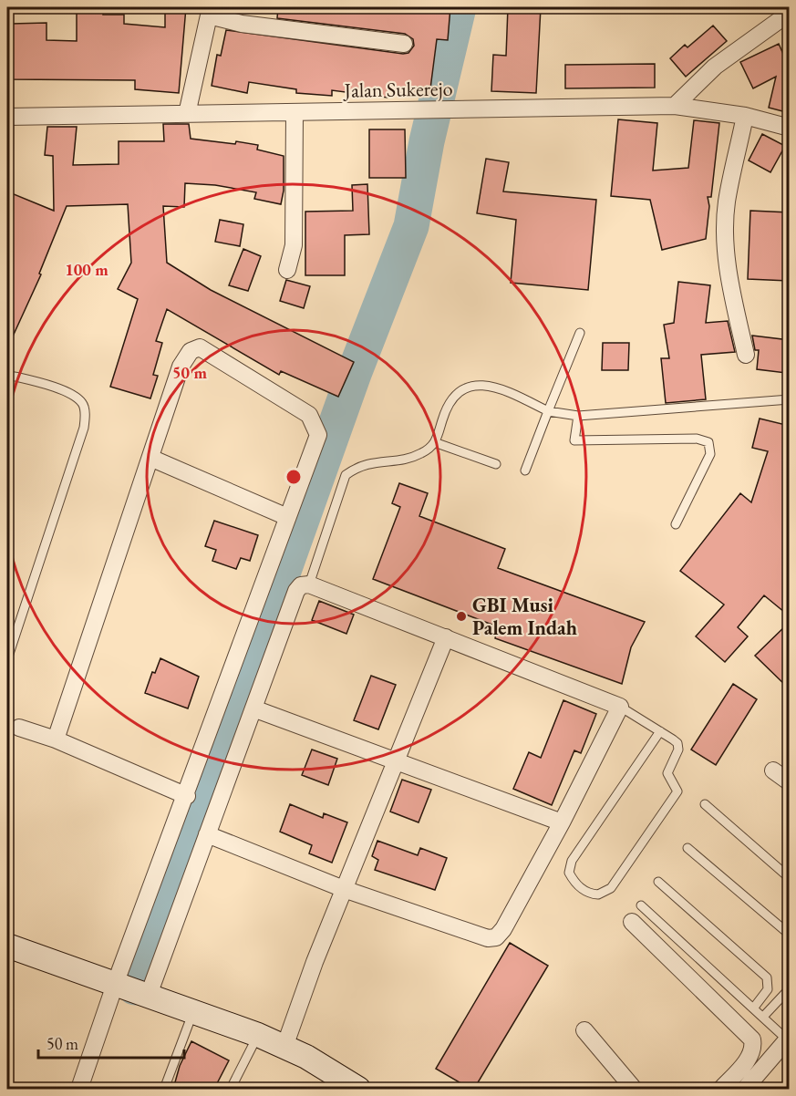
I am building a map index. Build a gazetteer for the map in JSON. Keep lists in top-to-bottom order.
{
  "streets": {
    "street": ["Jalan Sukerejo"]
  },
  "places": ["GBI Musi Palem Indah"],
  "scale_bar": "50 m",
  "rings": ["100 m", "50 m"]
}
